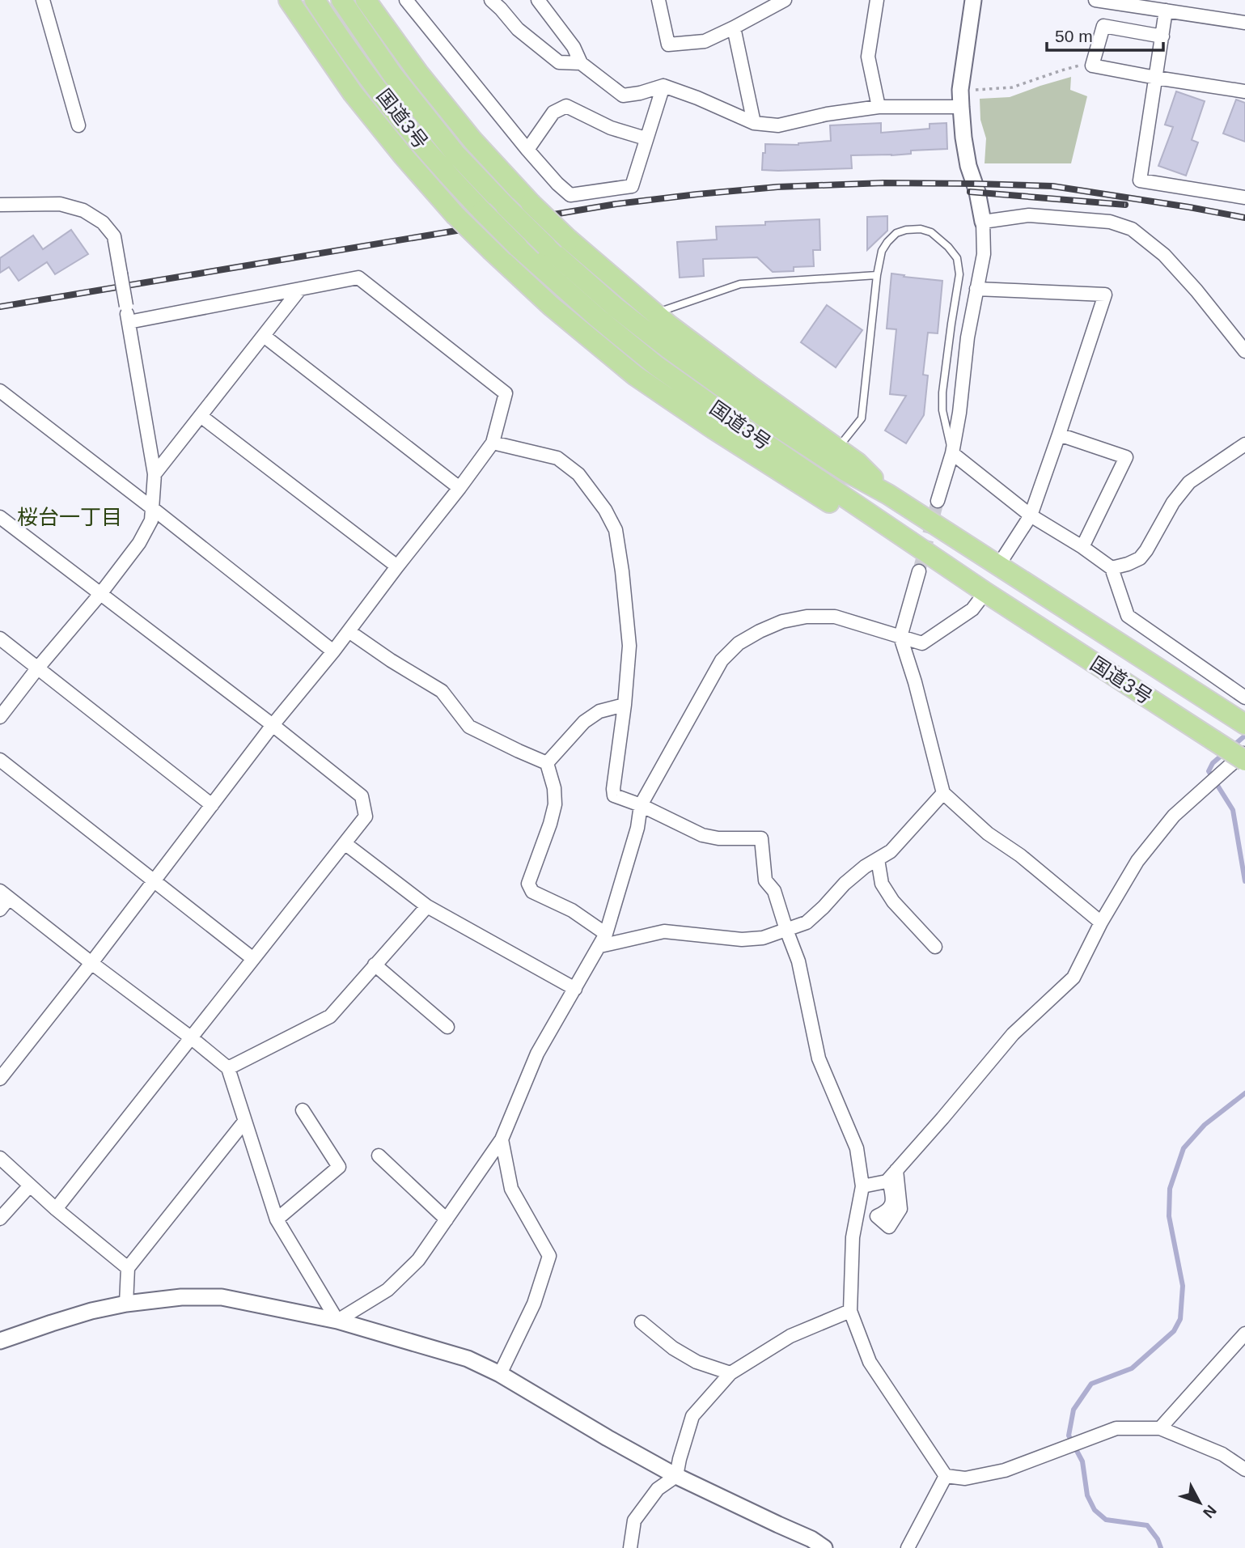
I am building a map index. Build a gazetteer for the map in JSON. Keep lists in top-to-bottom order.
{
  "streets": {
    "highway": ["国道3号"]
  },
  "districts": ["桜台一丁目"],
  "scale_bar": "50 m",
  "north": "bottom right"
}
